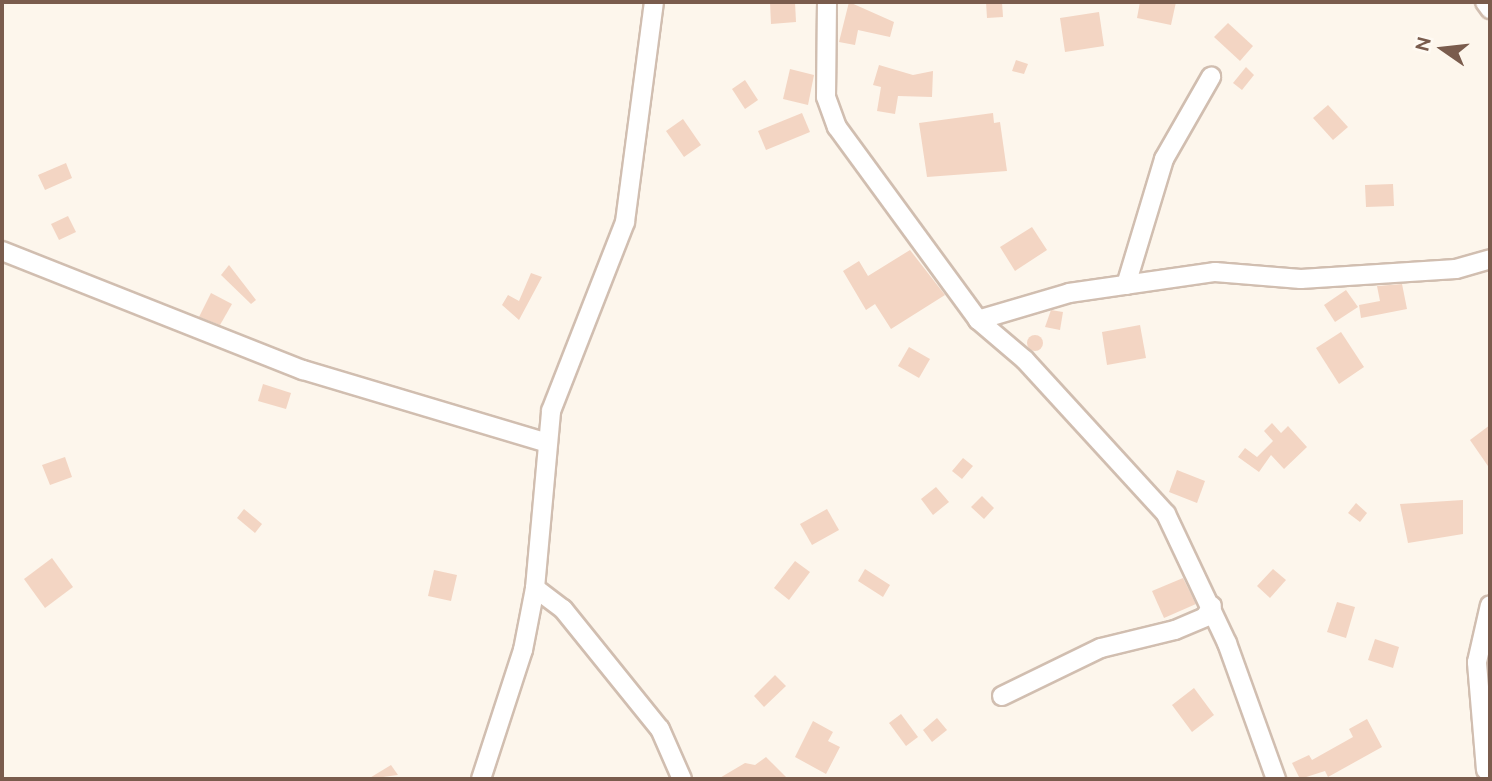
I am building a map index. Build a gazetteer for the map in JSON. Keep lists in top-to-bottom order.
{
  "north": "left"
}
